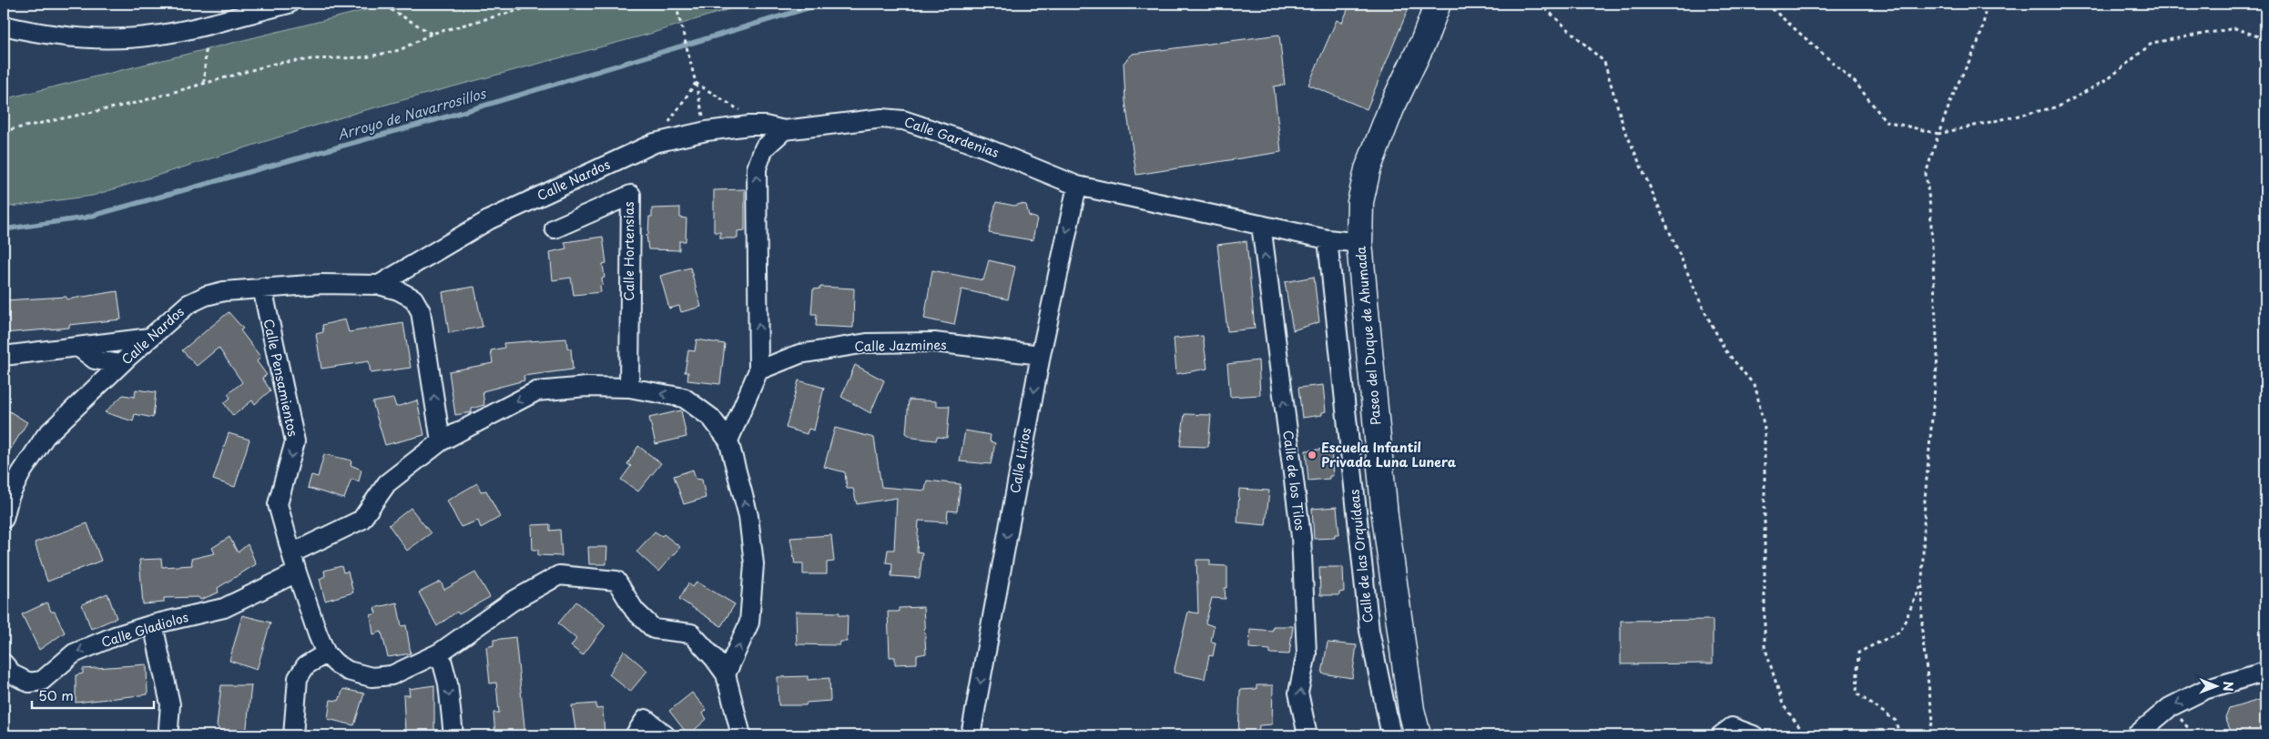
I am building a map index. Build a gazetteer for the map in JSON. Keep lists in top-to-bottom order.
{
  "streets": {
    "main road": ["Paseo del Duque de Ahumada"],
    "street": [
      "Calle Gardenias",
      "Calle Nardos",
      "Calle Hortensias",
      "Calle Jazmines",
      "Calle Pensamientos",
      "Calle Lirios",
      "Calle de los Tilos",
      "Calle de las Orquídeas",
      "Calle Gladiolos"
    ]
  },
  "crossings": [
    ["Calle Gardenias", "Calle Nardos"],
    ["Calle Gardenias", "Paseo del Duque de Ahumada"],
    ["Calle Gardenias", "Calle Lirios"],
    ["Calle Gardenias", "Calle de los Tilos"],
    ["Calle Gardenias", "Calle de las Orquídeas"],
    ["Calle Nardos", "Calle Pensamientos"],
    ["Calle Jazmines", "Calle Lirios"],
    ["Calle Pensamientos", "Calle Gladiolos"]
  ],
  "one_way": [
    "Calle Pensamientos",
    "Calle Lirios",
    "Calle de los Tilos",
    "Calle Gladiolos"
  ],
  "water": ["Arroyo de Navarrosillos"],
  "places": ["Escuela Infantil Privada Luna Lunera"],
  "scale_bar": "50 m",
  "north": "right"
}
